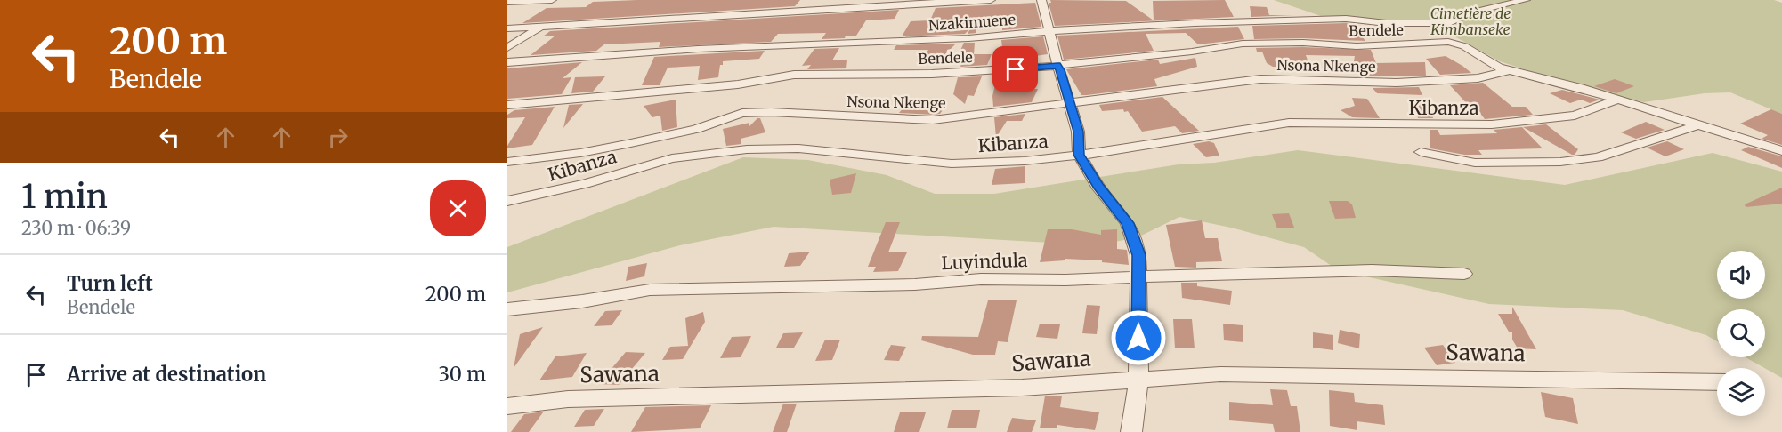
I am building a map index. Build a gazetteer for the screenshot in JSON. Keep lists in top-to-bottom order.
{
  "streets": {
    "street": [
      "Nzakimuene",
      "Bendele",
      "Nsona Nkenge",
      "Kibanza",
      "Luyindula",
      "Sawana"
    ]
  },
  "crossings": [
    ["Bendele", "Nsona Nkenge"]
  ],
  "parks": ["Cimetière de Kimbanseke"],
  "page": {
    "turn": ["200 m", "Bendele"],
    "heading": ["1 min", "230 m · 06:39"],
    "list": [
      {
        "name": "Turn left",
        "note": "Bendele",
        "value": "200 m"
      },
      {
        "name": "Arrive at destination",
        "value": "30 m"
      }
    ]
  }
}
